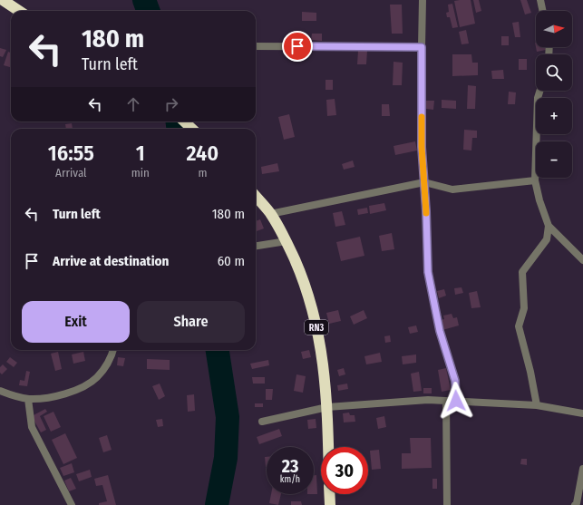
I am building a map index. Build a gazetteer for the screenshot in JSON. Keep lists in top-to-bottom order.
{
  "streets": {
    "highway": ["RN3"]
  },
  "north": "right",
  "page": {
    "map_buttons": ["+", "−"],
    "turn": ["180 m", "Turn left"],
    "eta": [
      "16:55",
      "Arrival",
      "1",
      "min",
      "240",
      "m"
    ],
    "list": [
      {
        "name": "Turn left",
        "value": "180 m"
      },
      {
        "name": "Arrive at destination",
        "value": "60 m"
      }
    ],
    "buttons": ["Exit", "Share"],
    "speed": "23 km/h",
    "limit": "30"
  }
}
